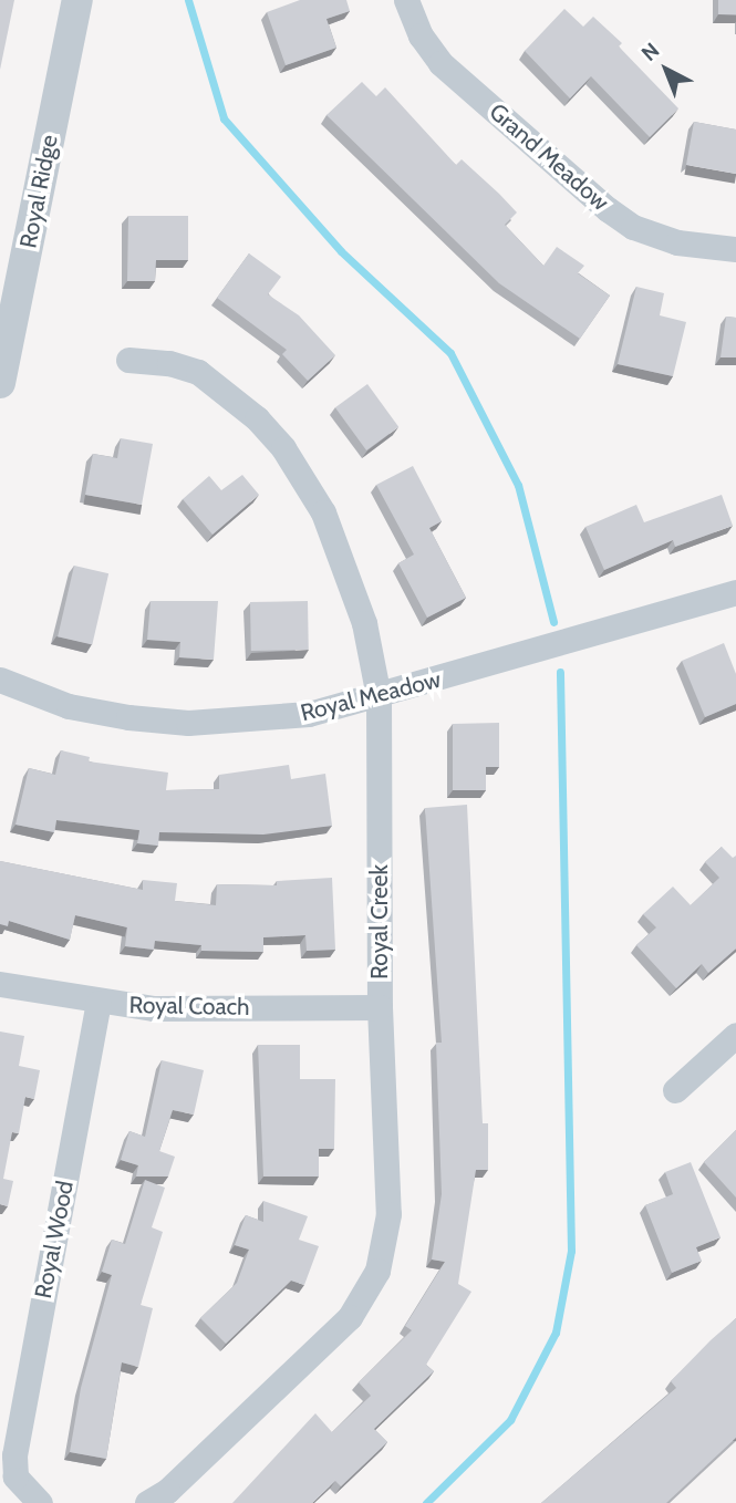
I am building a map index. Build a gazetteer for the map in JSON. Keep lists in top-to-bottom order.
{
  "streets": {
    "street": [
      "Grand Meadow",
      "Royal Ridge",
      "Royal Meadow",
      "Royal Creek",
      "Royal Coach",
      "Royal Wood"
    ]
  },
  "crossings": [
    ["Royal Meadow", "Royal Creek"],
    ["Royal Creek", "Royal Coach"],
    ["Royal Coach", "Royal Wood"]
  ],
  "north": "top left"
}
